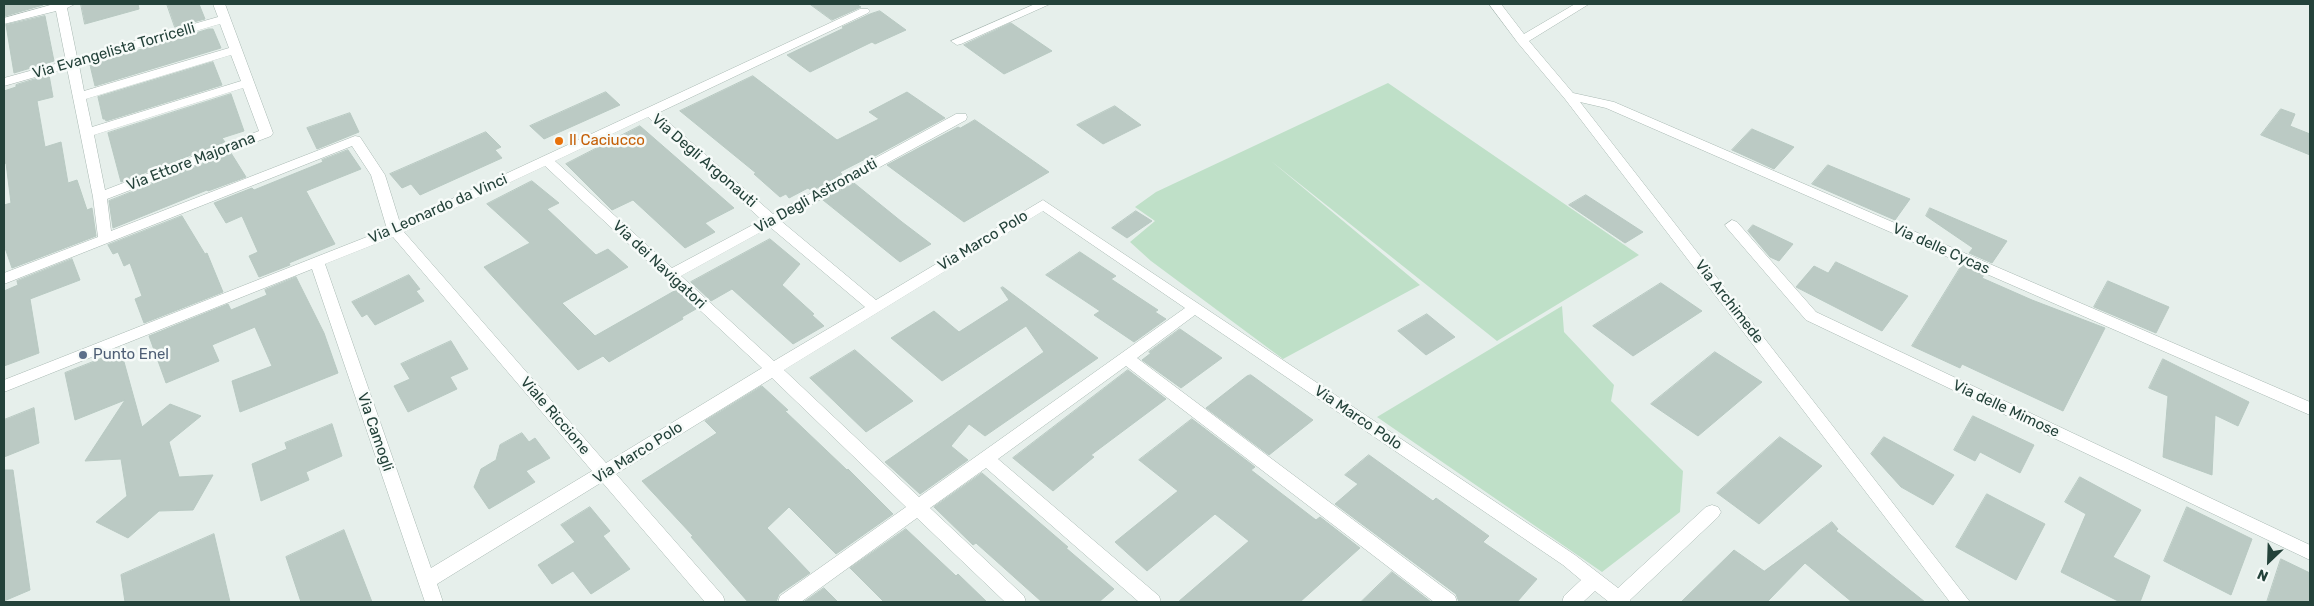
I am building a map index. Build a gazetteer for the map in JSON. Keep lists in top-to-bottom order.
{
  "streets": {
    "street": [
      "Via Evangelista Torricelli",
      "Via Degli Argonauti",
      "Via Ettore Majorana",
      "Via Degli Astronauti",
      "Via Leonardo da Vinci",
      "Via Marco Polo",
      "Via delle Cycas",
      "Via dei Navigatori",
      "Via Archimede",
      "Via delle Mimose",
      "Viale Riccione",
      "Via Camogli"
    ]
  },
  "crossings": [
    ["Via Evangelista Torricelli", "Via Ettore Majorana"],
    ["Via Degli Argonauti", "Via Degli Astronauti"],
    ["Via Degli Argonauti", "Via Leonardo da Vinci"],
    ["Via Degli Argonauti", "Via Marco Polo"],
    ["Via Degli Astronauti", "Via dei Navigatori"],
    ["Via Leonardo da Vinci", "Via dei Navigatori"],
    ["Via Leonardo da Vinci", "Viale Riccione"],
    ["Via Leonardo da Vinci", "Via Camogli"],
    ["Via Marco Polo", "Via dei Navigatori"],
    ["Via Marco Polo", "Viale Riccione"],
    ["Via Marco Polo", "Via Camogli"],
    ["Via delle Cycas", "Via Archimede"]
  ],
  "places": ["Il Caciucco", "Punto Enel"],
  "north": "bottom left"
}
